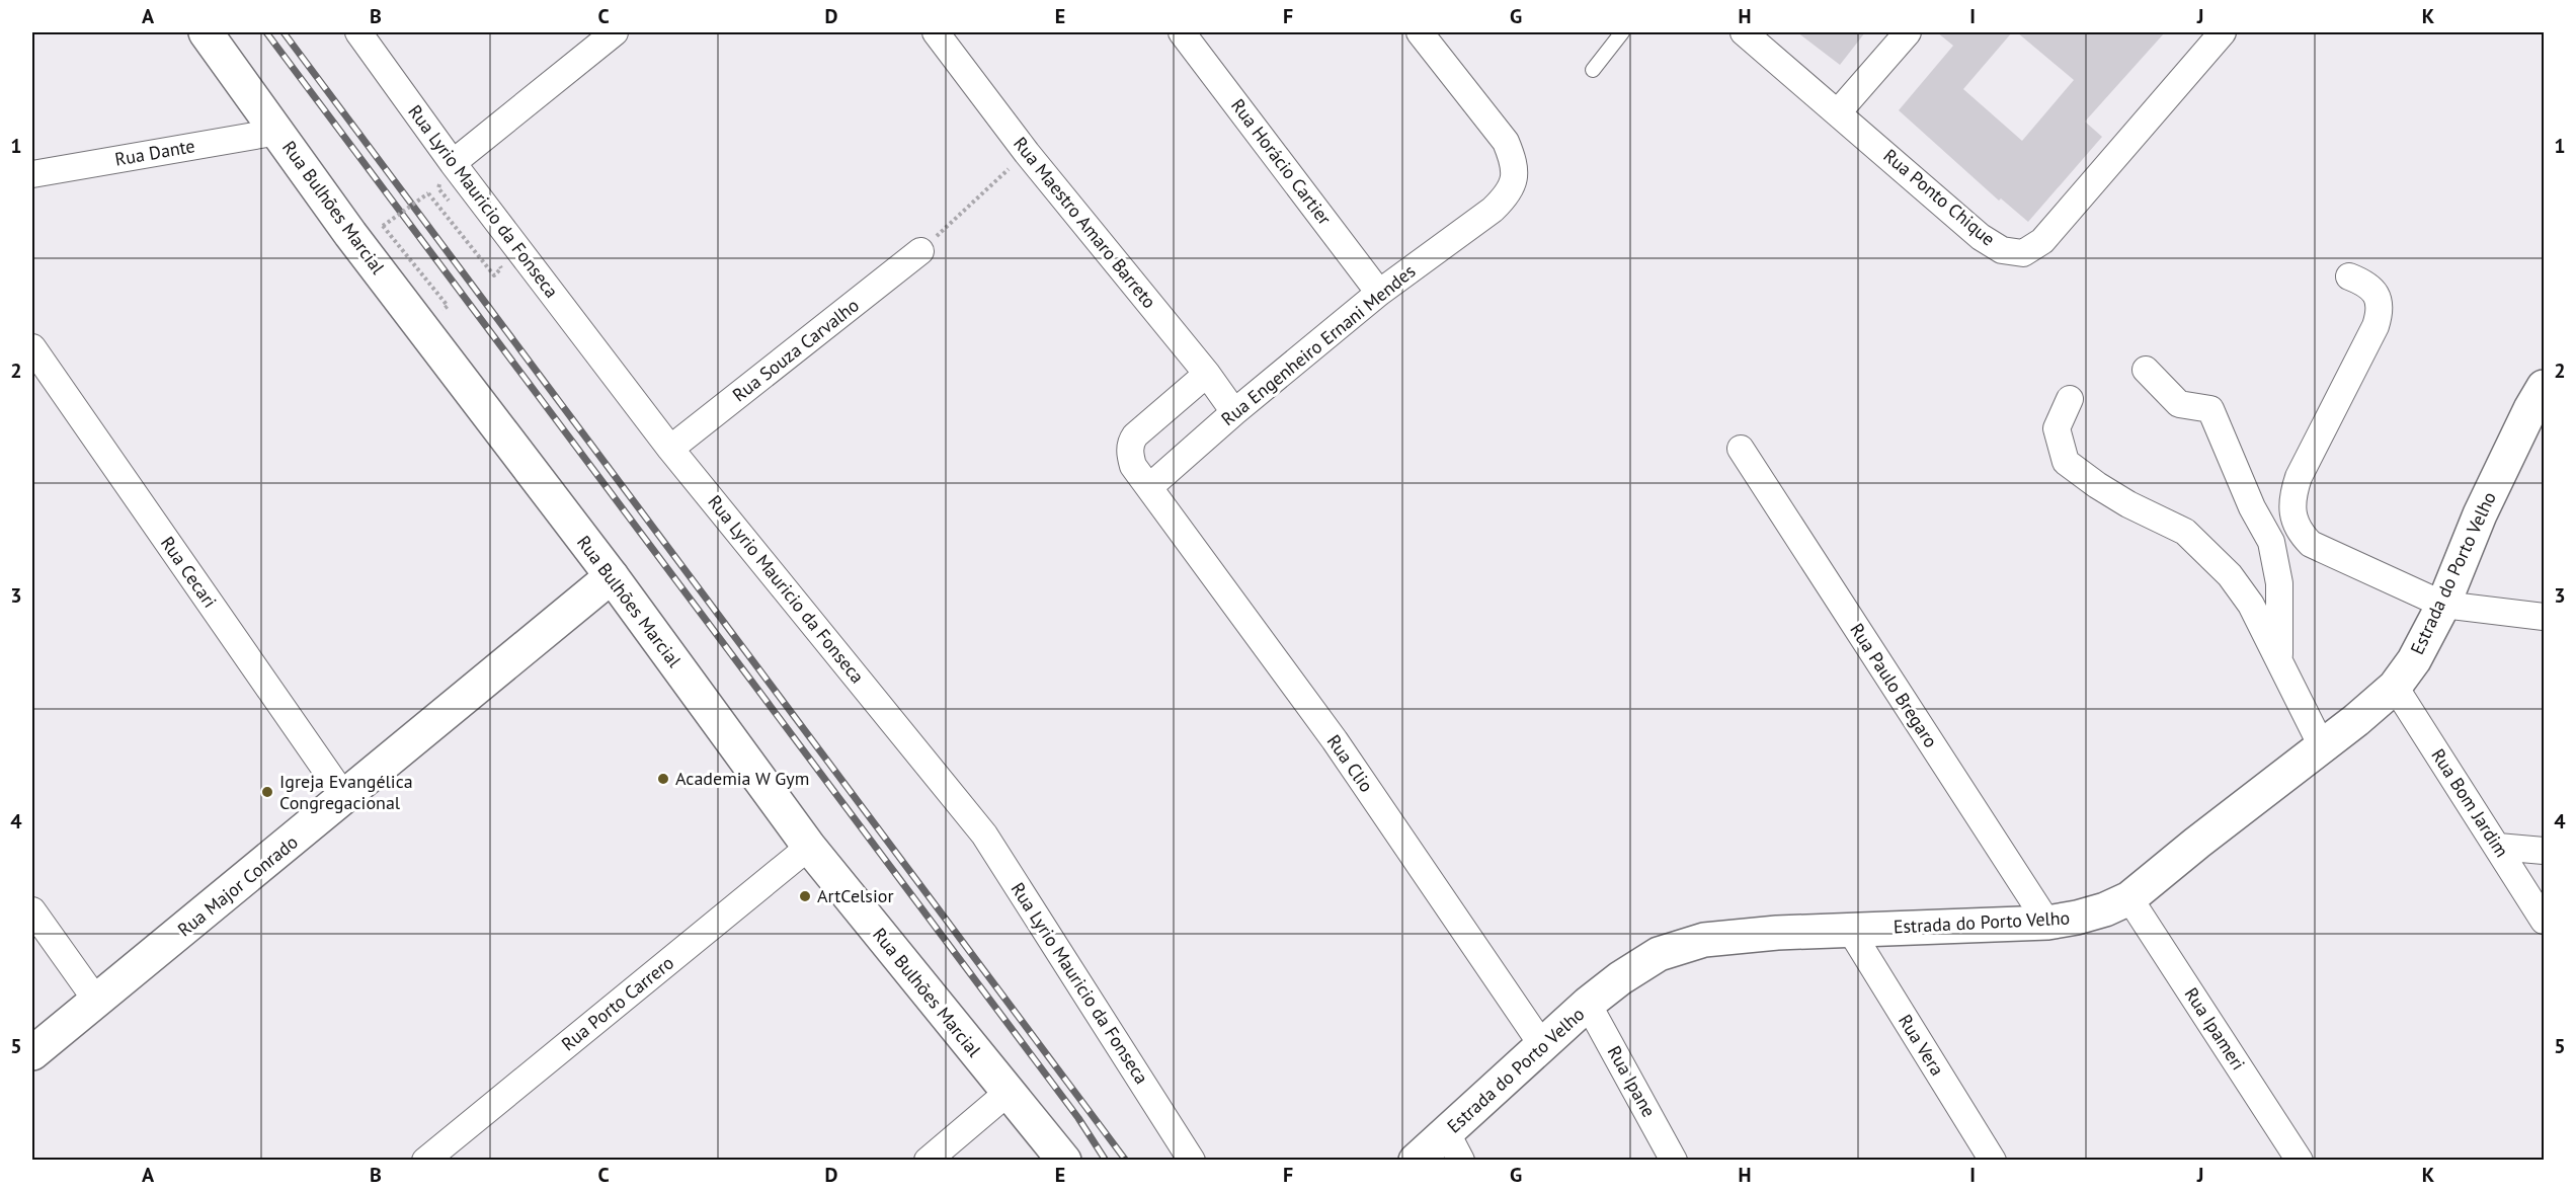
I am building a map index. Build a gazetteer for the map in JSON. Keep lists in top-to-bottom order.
{
  "streets": {
    "street": [
      "Rua Dante",
      "Rua Horácio Cartier",
      "Rua Ponto Chique",
      "Rua Lyrio Mauricio da Fonseca",
      "Rua Bulhões Marcial",
      "Rua Maestro Amaro Barreto",
      "Rua Engenheiro Ernani Mendes",
      "Rua Souza Carvalho",
      "Rua Cecari",
      "Estrada do Porto Velho",
      "Rua Paulo Bregaro",
      "Rua Clio",
      "Rua Bom Jardim",
      "Rua Major Conrado",
      "Rua Porto Carrero",
      "Rua Ipameri",
      "Rua Vera",
      "Rua Ipane"
    ]
  },
  "crossings": [
    ["Rua Dante", "Rua Bulhões Marcial"],
    ["Rua Horácio Cartier", "Rua Engenheiro Ernani Mendes"],
    ["Rua Lyrio Mauricio da Fonseca", "Rua Souza Carvalho"],
    ["Rua Bulhões Marcial", "Rua Major Conrado"],
    ["Rua Bulhões Marcial", "Rua Porto Carrero"],
    ["Rua Maestro Amaro Barreto", "Rua Engenheiro Ernani Mendes"],
    ["Rua Maestro Amaro Barreto", "Rua Clio"],
    ["Rua Engenheiro Ernani Mendes", "Rua Clio"],
    ["Rua Cecari", "Rua Major Conrado"],
    ["Estrada do Porto Velho", "Rua Paulo Bregaro"],
    ["Estrada do Porto Velho", "Rua Clio"],
    ["Estrada do Porto Velho", "Rua Bom Jardim"],
    ["Estrada do Porto Velho", "Rua Ipameri"],
    ["Estrada do Porto Velho", "Rua Vera"],
    ["Estrada do Porto Velho", "Rua Ipane"]
  ],
  "places": ["Academia W Gym", "Igreja Evangélica Congregacional", "ArtCelsior"],
  "grid": {
    "columns": [
      "A",
      "B",
      "C",
      "D",
      "E",
      "F",
      "G",
      "H",
      "I",
      "J",
      "K"
    ],
    "rows": [
      "1",
      "2",
      "3",
      "4",
      "5"
    ]
  }
}
